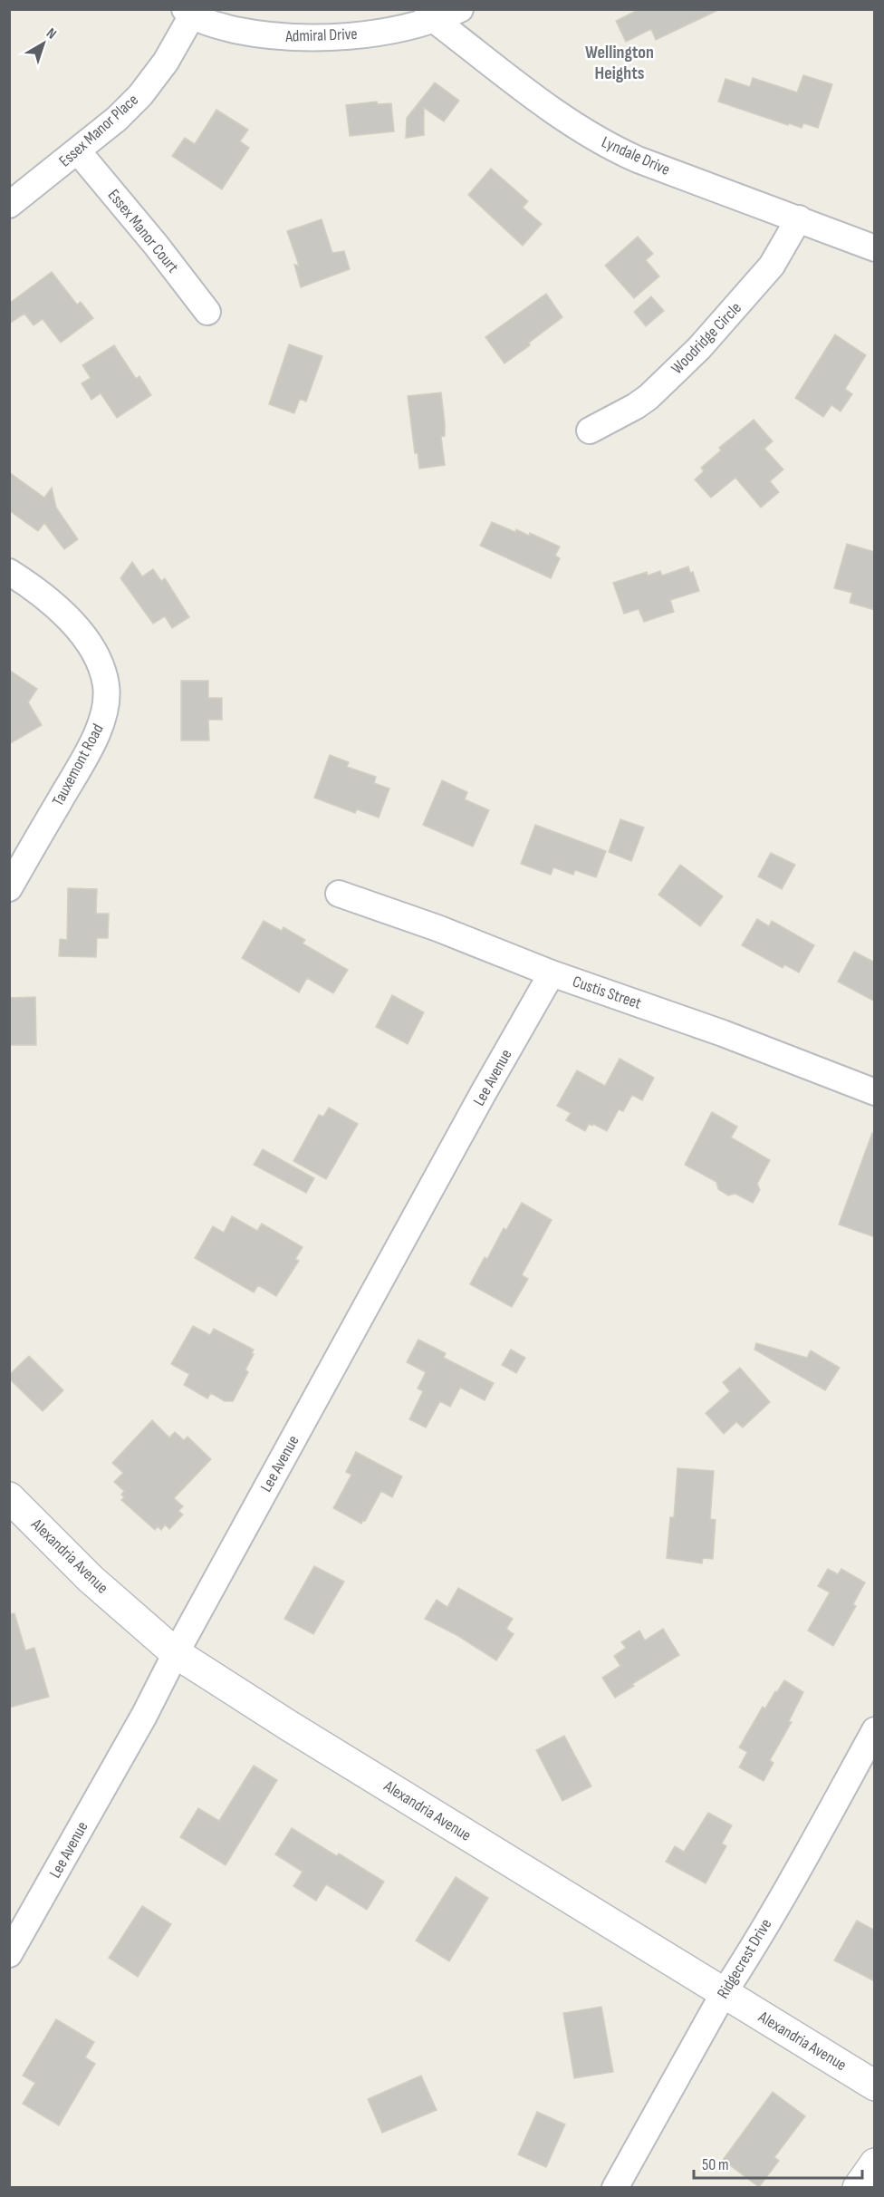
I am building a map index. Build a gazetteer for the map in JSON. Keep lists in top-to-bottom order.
{
  "streets": {
    "street": [
      "Admiral Drive",
      "Essex Manor Place",
      "Lyndale Drive",
      "Essex Manor Court",
      "Woodridge Circle",
      "Tauxemont Road",
      "Custis Street",
      "Lee Avenue",
      "Alexandria Avenue",
      "Ridgecrest Drive"
    ]
  },
  "crossings": [
    ["Admiral Drive", "Essex Manor Place"],
    ["Admiral Drive", "Lyndale Drive"],
    ["Essex Manor Place", "Essex Manor Court"],
    ["Lyndale Drive", "Woodridge Circle"],
    ["Custis Street", "Lee Avenue"],
    ["Lee Avenue", "Alexandria Avenue"],
    ["Alexandria Avenue", "Ridgecrest Drive"]
  ],
  "districts": ["Wellington Heights"],
  "scale_bar": "50 m",
  "north": "top right"
}
